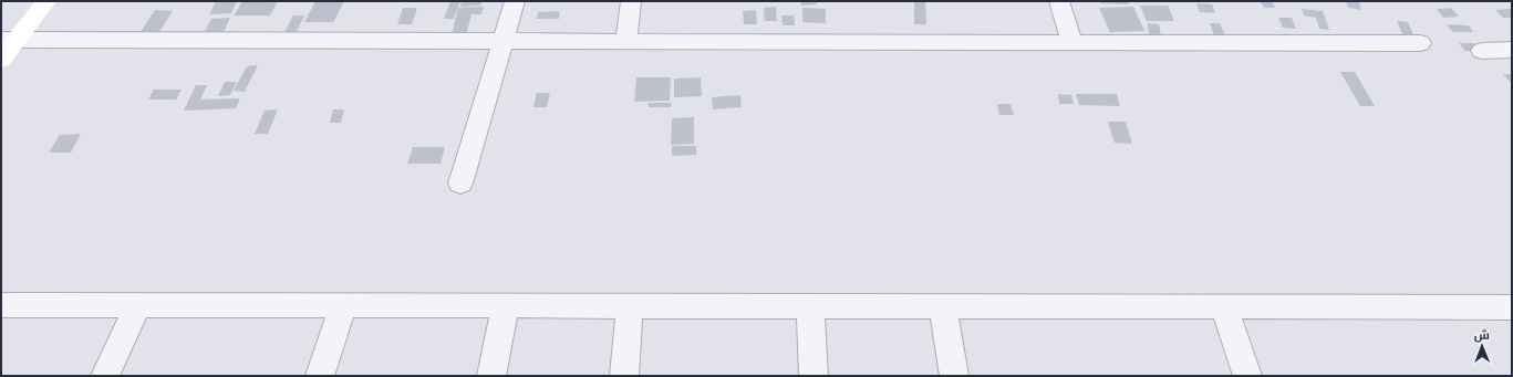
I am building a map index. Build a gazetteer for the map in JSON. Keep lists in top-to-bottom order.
{
  "north": "top"
}
